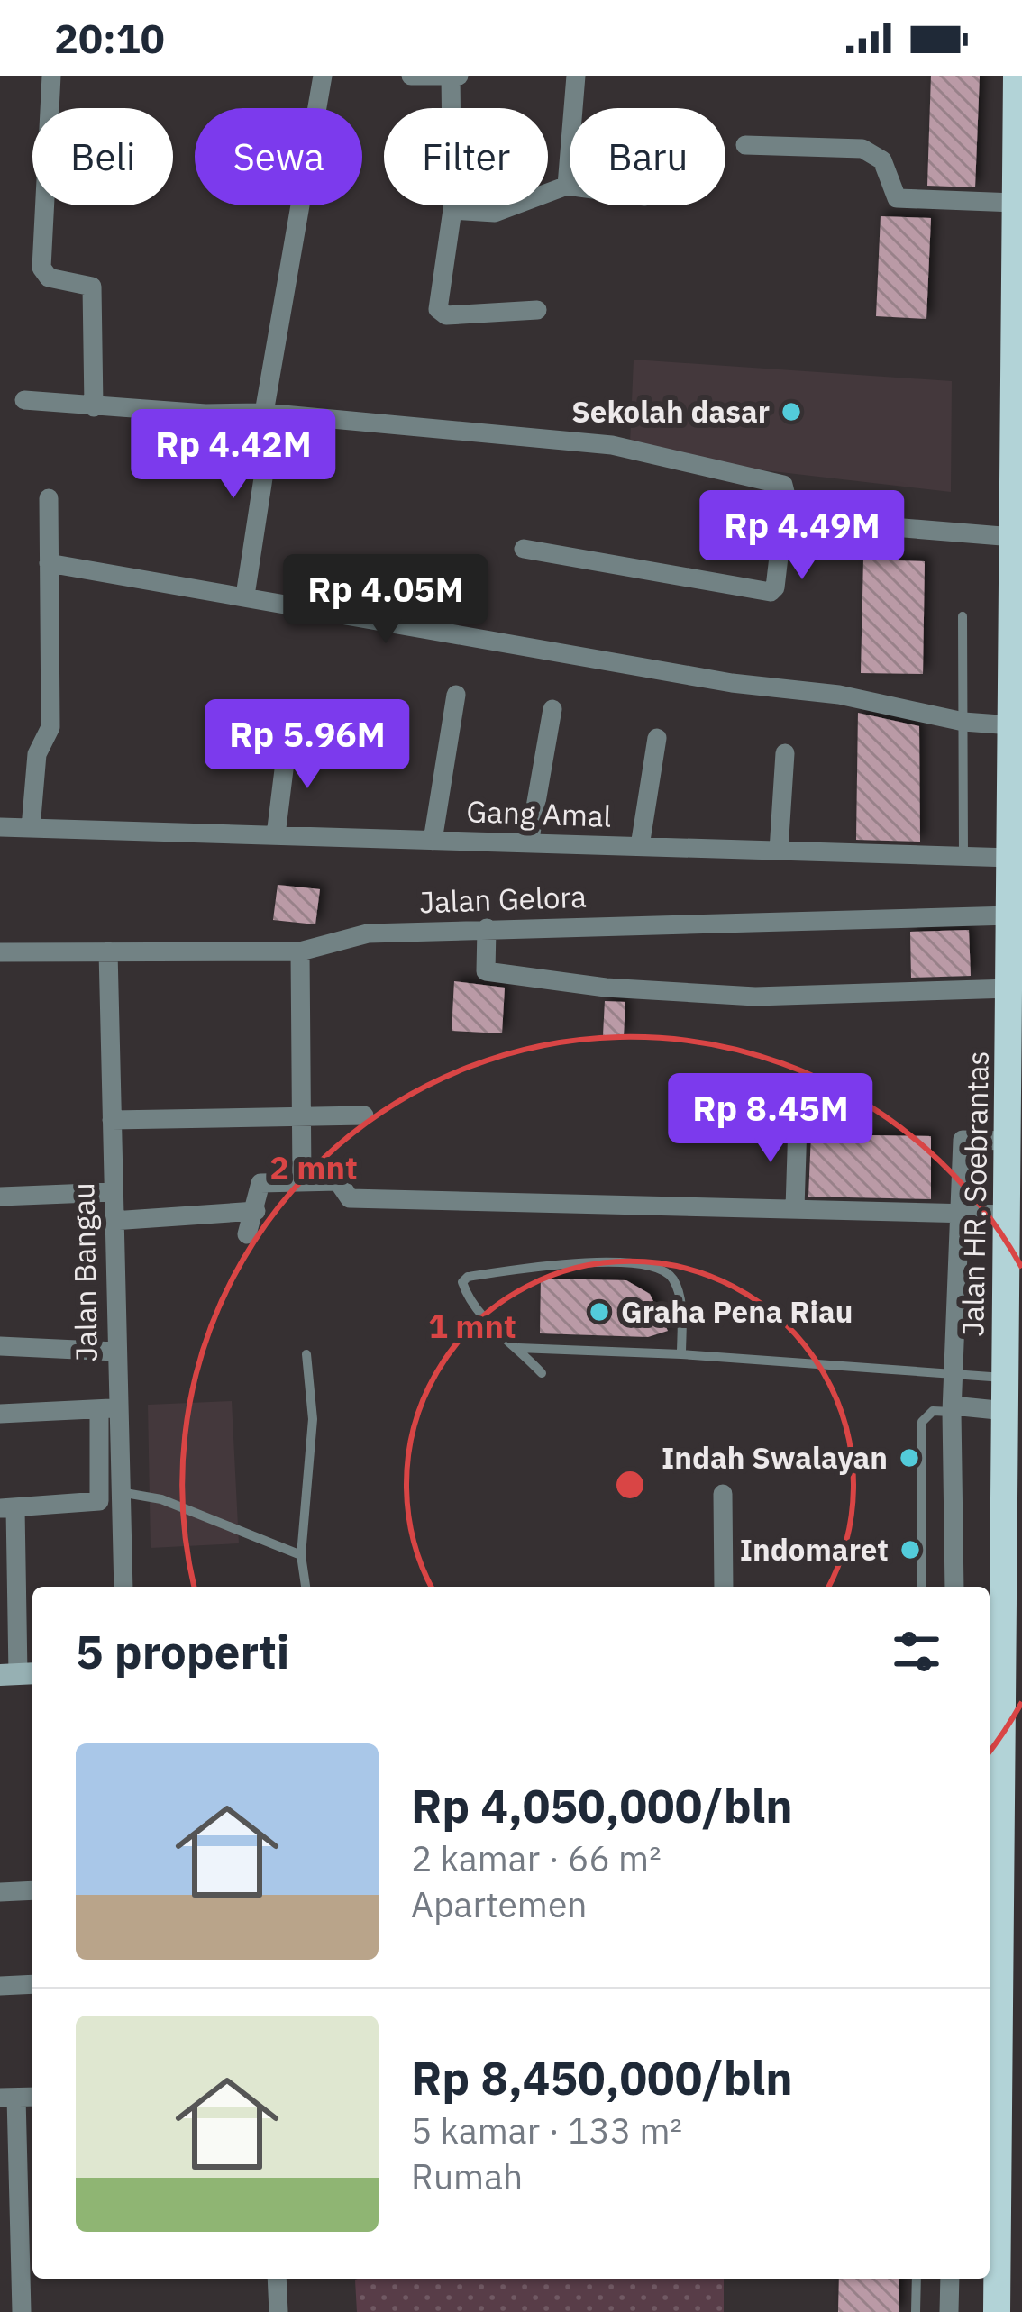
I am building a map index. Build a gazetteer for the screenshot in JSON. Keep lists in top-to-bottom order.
{
  "streets": {
    "main road": ["Jalan HR. Soebrantas"],
    "street": ["Gang Amal", "Jalan Gelora", "Jalan Bangau"]
  },
  "crossings": [
    ["Gang Amal", "Jalan HR. Soebrantas"],
    ["Jalan Gelora", "Jalan HR. Soebrantas"],
    ["Jalan Gelora", "Jalan Bangau"]
  ],
  "places": [
    "Sekolah dasar",
    "Graha Pena Riau",
    "Indah Swalayan",
    "Indomaret"
  ],
  "page": {
    "status": "20:10",
    "chip": [
      "Beli",
      "Sewa",
      "Filter",
      "Baru"
    ],
    "price": [
      "Rp 4.42M",
      "Rp 4.49M",
      "Rp 4.05M",
      "Rp 5.96M",
      "Rp 8.45M"
    ],
    "heading": "5 properti",
    "list": [
      {
        "name": "Rp 4,050,000/bln",
        "note": "2 kamar · 66 m² · Apartemen"
      },
      {
        "name": "Rp 8,450,000/bln",
        "note": "5 kamar · 133 m² · Rumah"
      }
    ]
  },
  "rings": ["2 mnt", "1 mnt"]
}
